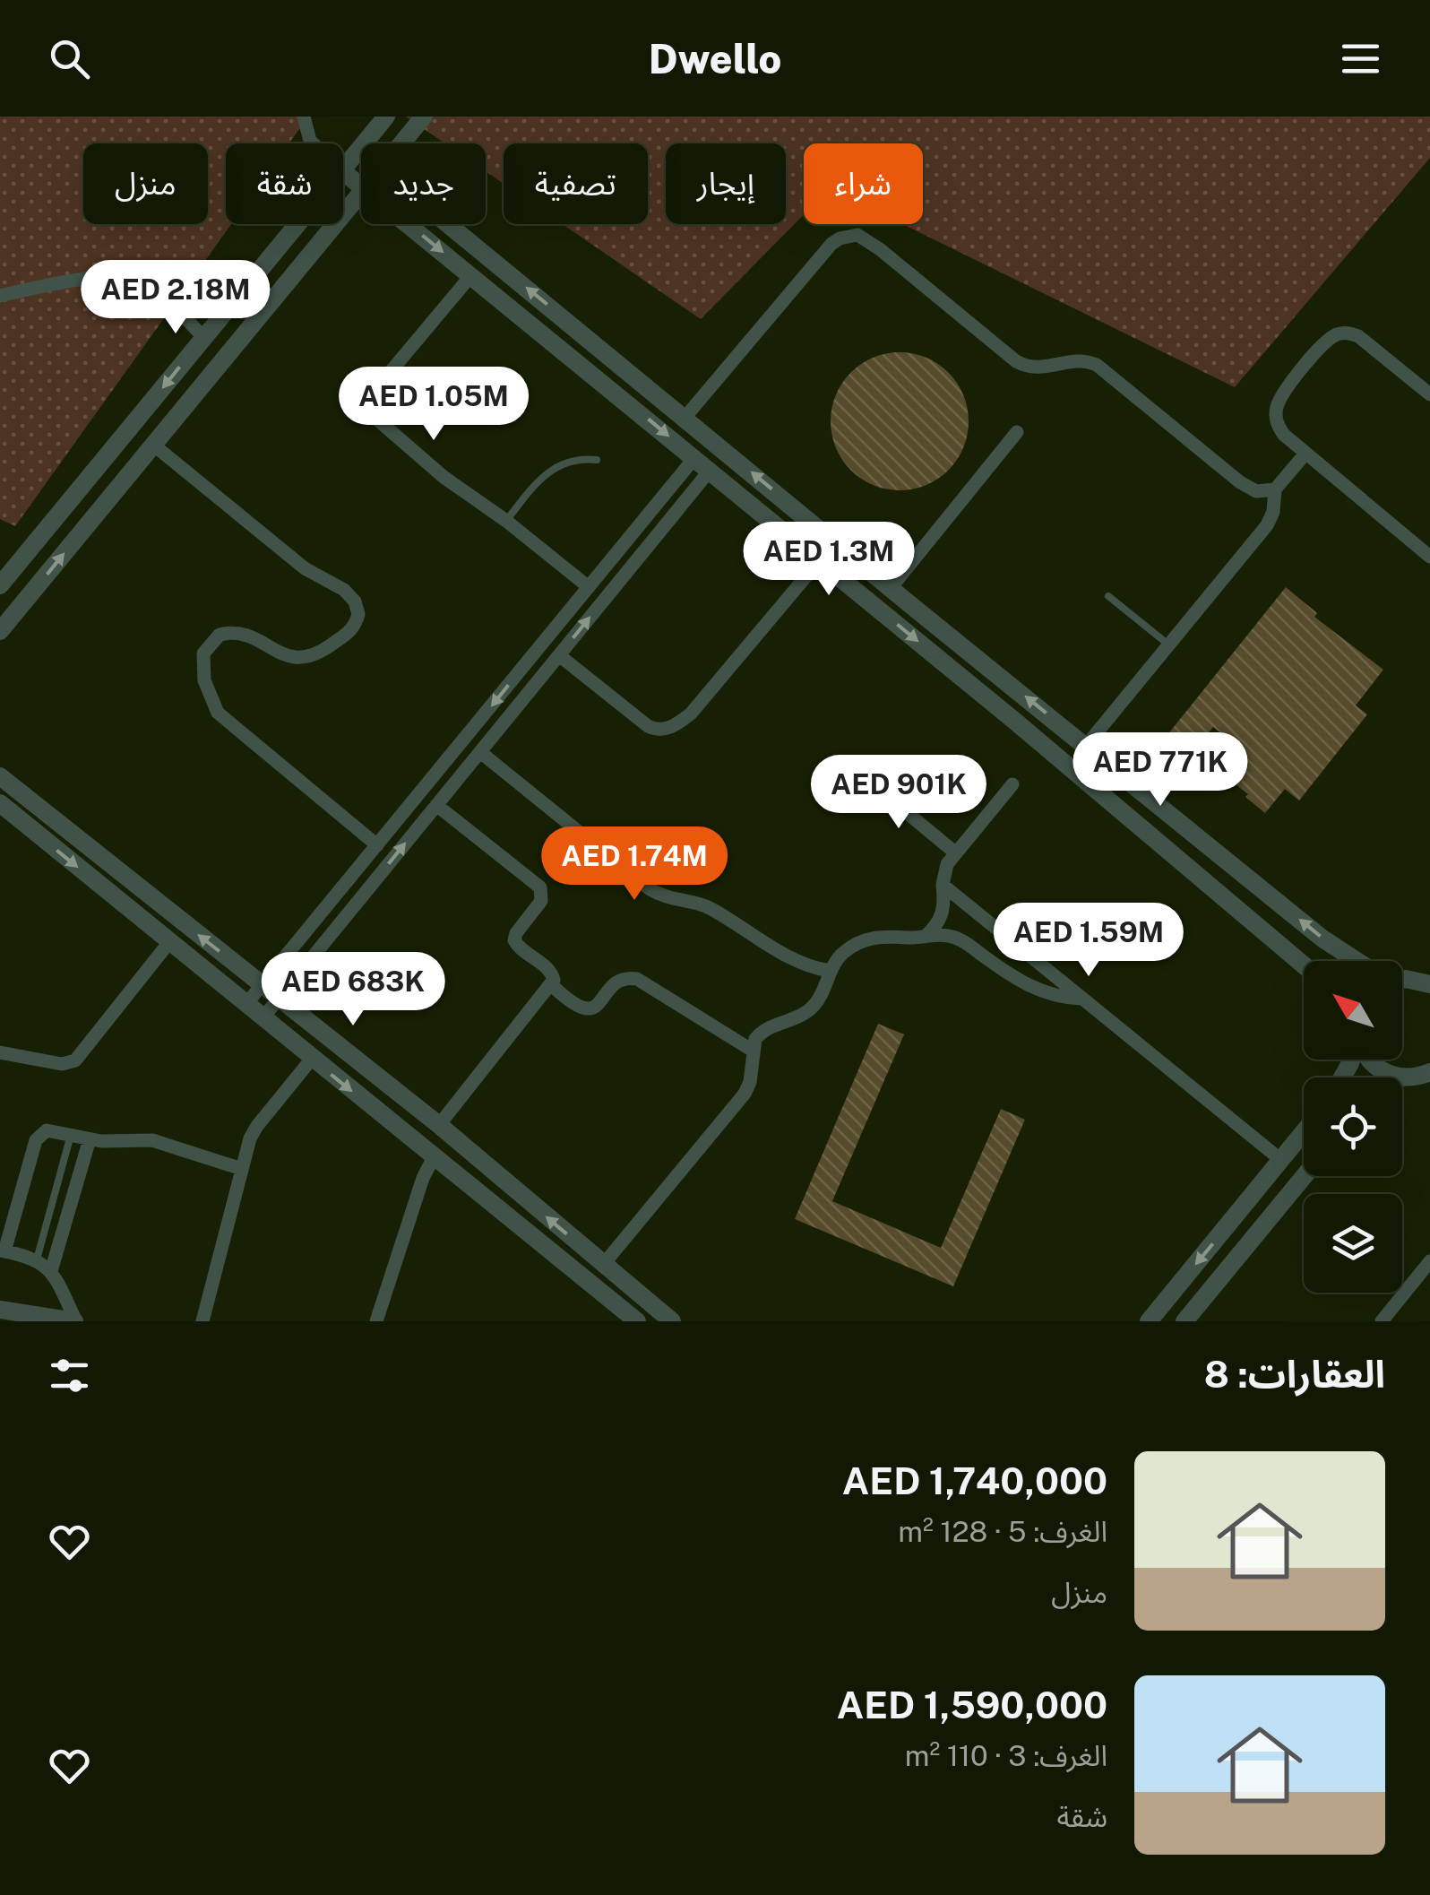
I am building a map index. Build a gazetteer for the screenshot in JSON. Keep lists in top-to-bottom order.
{
  "north": "top left",
  "page": {
    "header": "Dwello",
    "chip": [
      "شراء",
      "إيجار",
      "تصفية",
      "جديد",
      "شقة",
      "منزل"
    ],
    "price": [
      "AED 2.18M",
      "AED 1.05M",
      "AED 1.3M",
      "AED 771K",
      "AED 901K",
      "AED 1.74M",
      "AED 1.59M",
      "AED 683K"
    ],
    "heading": "العقارات: 8",
    "list": [
      {
        "name": "AED 1,740,000",
        "note": "الغرف: 5 · 128 m² · منزل"
      },
      {
        "name": "AED 1,590,000",
        "note": "الغرف: 3 · 110 m² · شقة"
      }
    ]
  }
}
